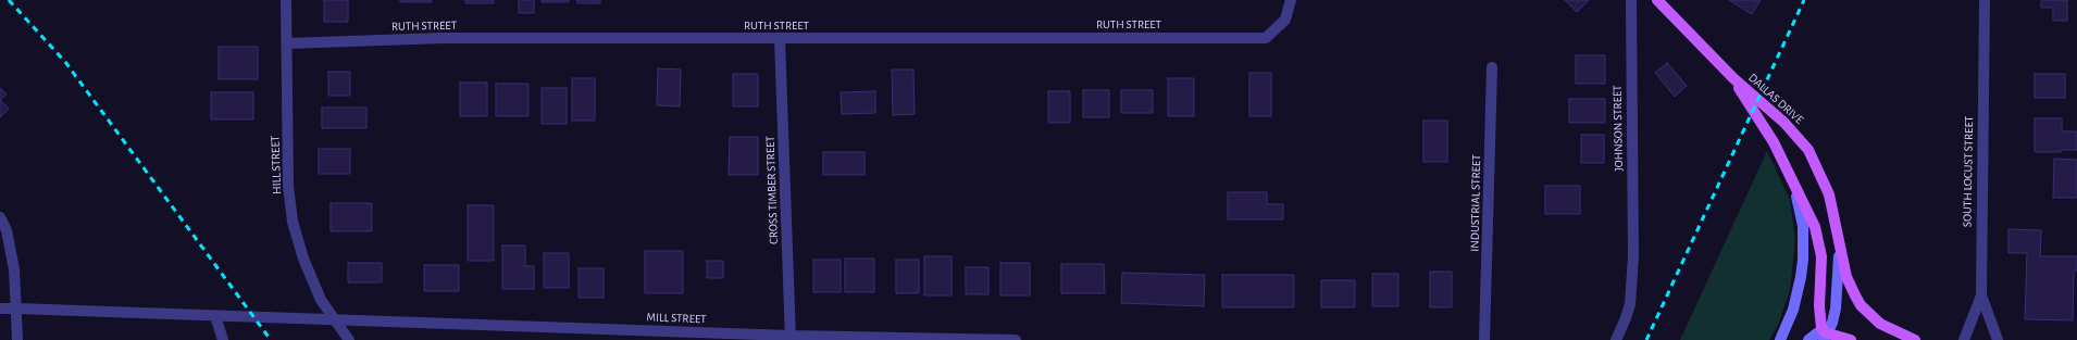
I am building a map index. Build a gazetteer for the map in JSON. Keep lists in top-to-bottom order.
{
  "streets": {
    "main road": ["DALLAS DRIVE"],
    "street": [
      "RUTH STREET",
      "JOHNSON STREET",
      "HILL STREET",
      "SOUTH LOCUST STREET",
      "CROSS TIMBER STREET",
      "INDUSTRIAL STREET",
      "MILL STREET"
    ]
  },
  "crossings": [
    ["RUTH STREET", "HILL STREET"],
    ["RUTH STREET", "CROSS TIMBER STREET"],
    ["HILL STREET", "MILL STREET"],
    ["CROSS TIMBER STREET", "MILL STREET"]
  ]
}
